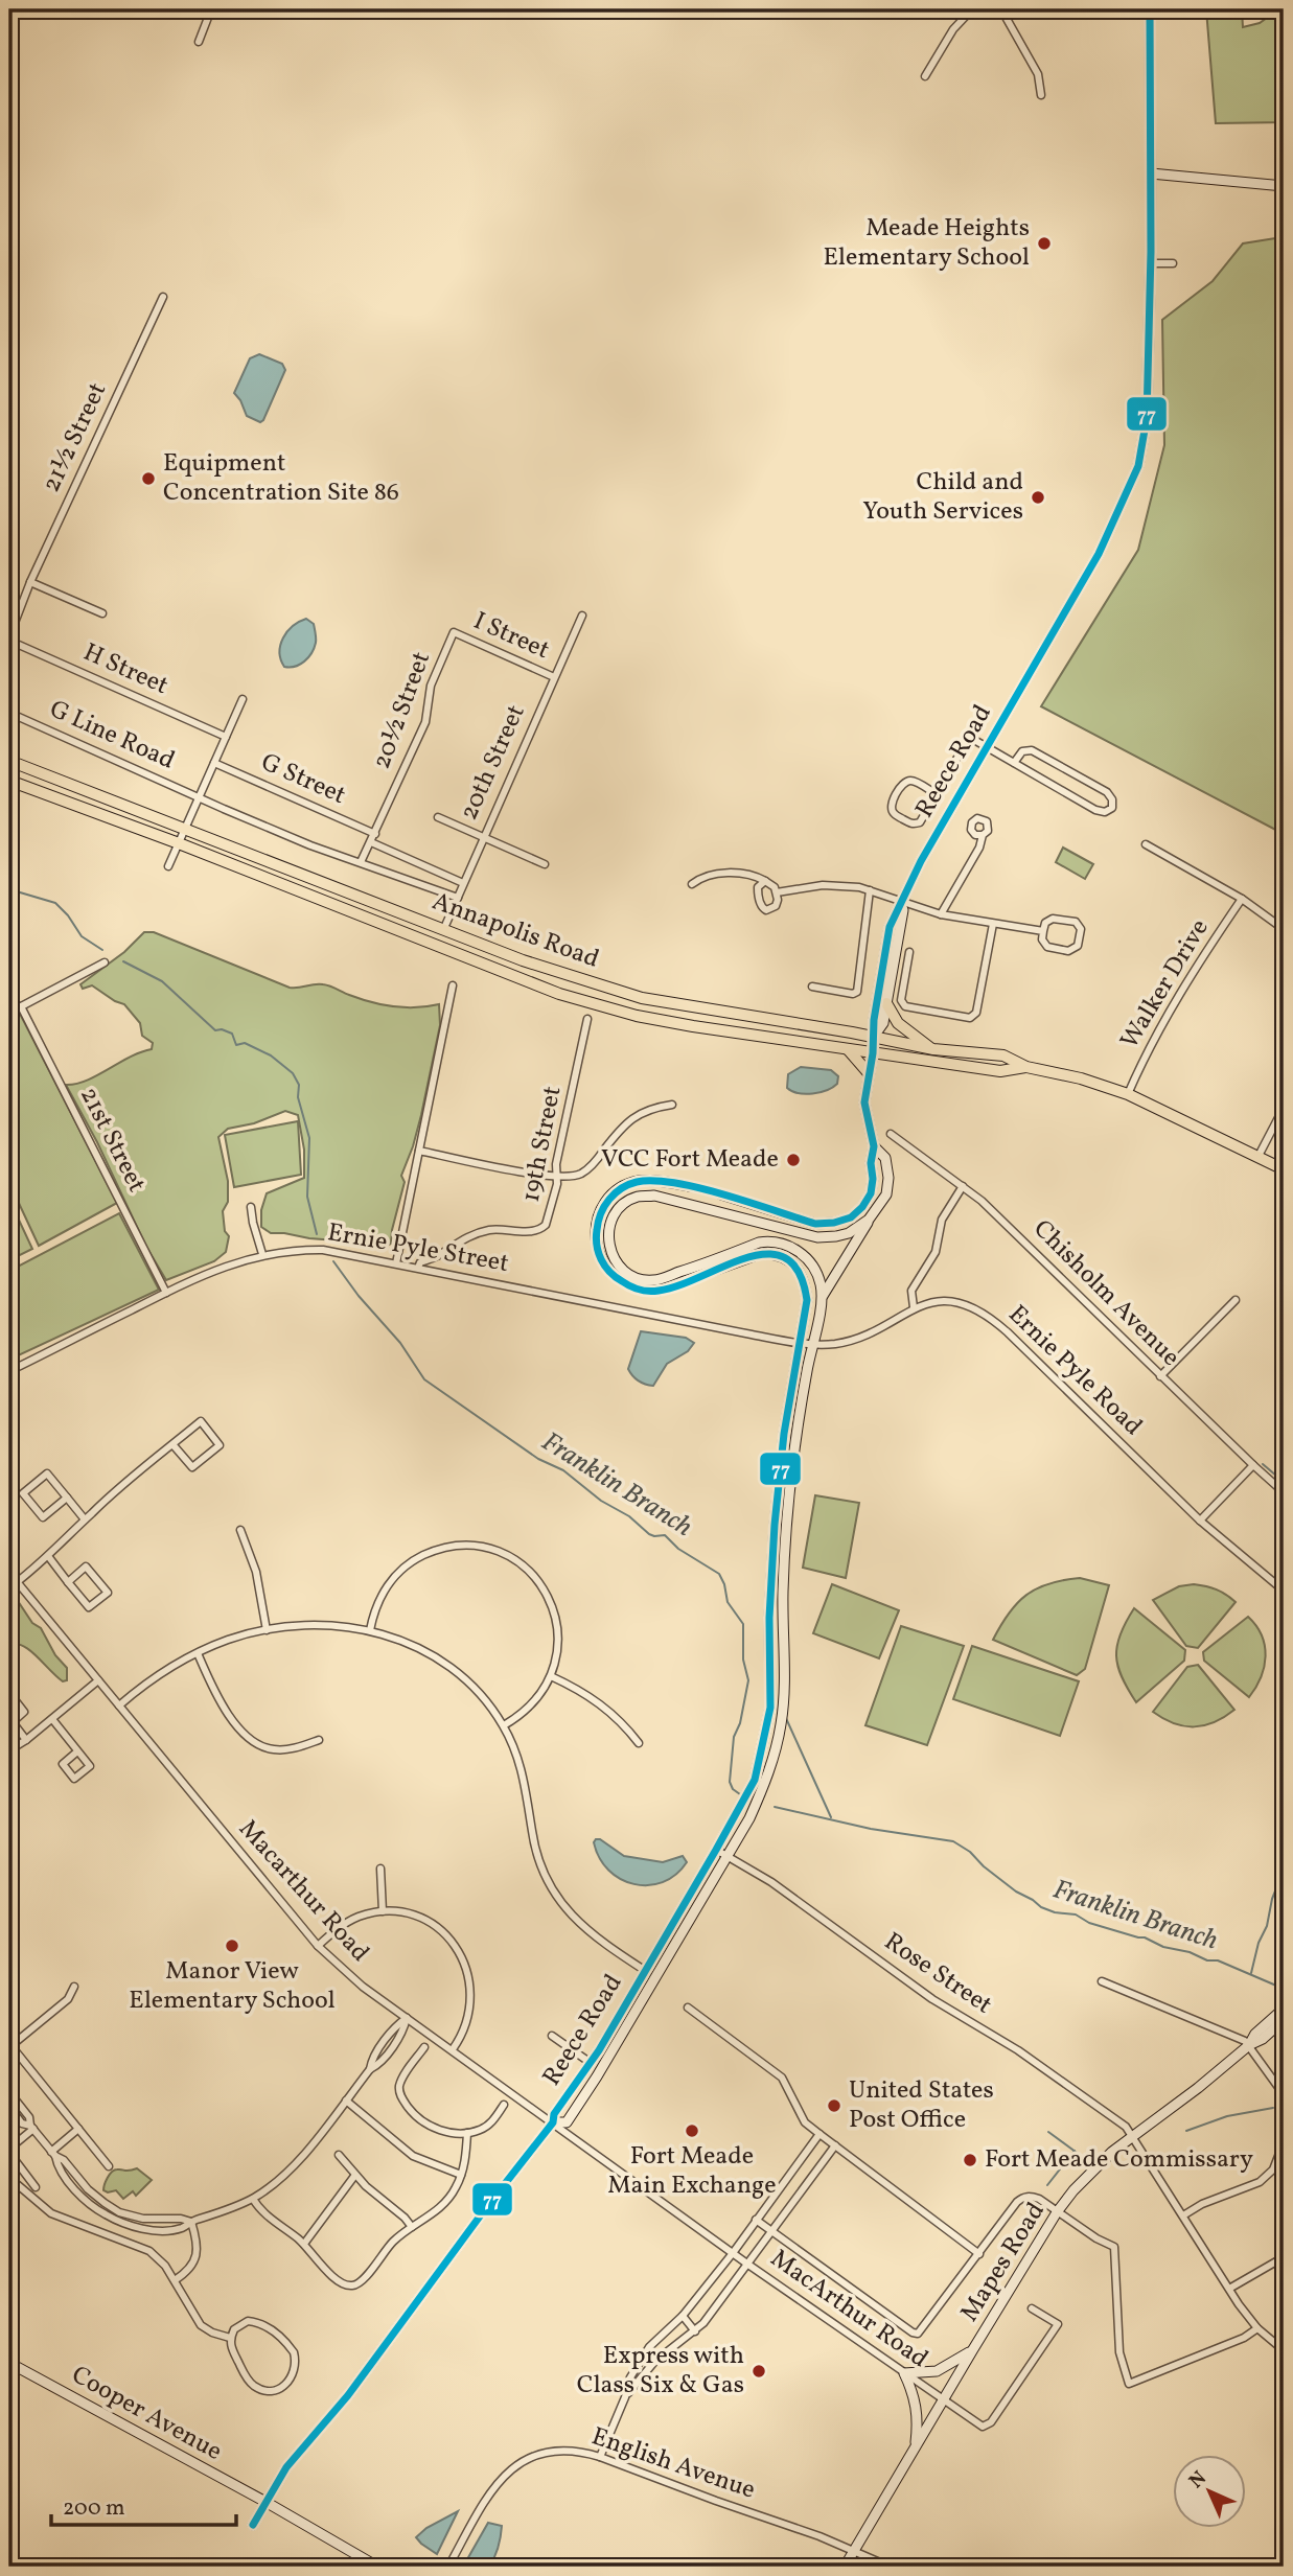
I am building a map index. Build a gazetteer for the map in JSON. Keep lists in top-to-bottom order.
{
  "streets": {
    "main road": ["Annapolis Road"],
    "street": [
      "21½ Street",
      "I Street",
      "H Street",
      "20½ Street",
      "G Line Road",
      "Reece Road",
      "20th Street",
      "G Street",
      "Walker Drive",
      "21st Street",
      "19th Street",
      "Ernie Pyle Street",
      "Chisholm Avenue",
      "Ernie Pyle Road",
      "Macarthur Road",
      "Rose Street",
      "Mapes Road",
      "MacArthur Road",
      "Cooper Avenue",
      "English Avenue"
    ]
  },
  "crossings": [
    ["21½ Street", "H Street"],
    ["I Street", "20½ Street"],
    ["I Street", "20th Street"],
    ["20½ Street", "G Street"],
    ["20½ Street", "Annapolis Road"],
    ["G Line Road", "Annapolis Road"],
    ["Reece Road", "Annapolis Road"],
    ["Reece Road", "Ernie Pyle Road"],
    ["Reece Road", "Macarthur Road"],
    ["Reece Road", "Rose Street"],
    ["Reece Road", "Cooper Avenue"],
    ["20th Street", "Annapolis Road"],
    ["Annapolis Road", "Walker Drive"],
    ["21st Street", "Ernie Pyle Street"],
    ["19th Street", "Ernie Pyle Street"],
    ["Ernie Pyle Street", "Ernie Pyle Road"],
    ["Macarthur Road", "MacArthur Road"],
    ["Rose Street", "Mapes Road"],
    ["Mapes Road", "MacArthur Road"],
    ["Mapes Road", "English Avenue"]
  ],
  "water": ["Franklin Branch"],
  "places": [
    "Meade Heights Elementary School",
    "Equipment Concentration Site 86",
    "Child and Youth Services",
    "VCC Fort Meade",
    "Manor View Elementary School",
    "United States Post Office",
    "Fort Meade Main Exchange",
    "Fort Meade Commissary",
    "Express with Class Six & Gas"
  ],
  "lines": ["transit line 77"],
  "scale_bar": "200 m",
  "north": "top left"
}
